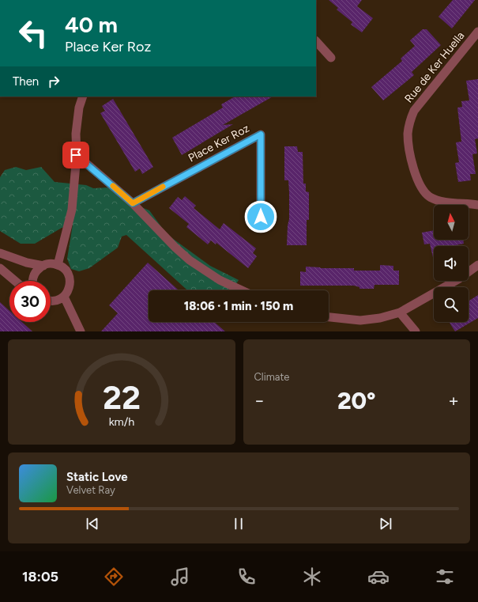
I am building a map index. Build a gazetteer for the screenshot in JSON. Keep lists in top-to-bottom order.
{
  "streets": {
    "street": ["Rue de Ker Huella", "Place Ker Roz"]
  },
  "north": "top",
  "page": {
    "turn": ["40 m", "Place Ker Roz"],
    "then": "Then",
    "limit": "30",
    "trip": "18:06 · 1 min · 150 m",
    "tile": "Climate",
    "heat": ["−", "20°", "+"],
    "song": ["Static Love", "Velvet Ray"],
    "tabs": "18:05",
    "gauge": ["22", "km/h"]
  }
}
